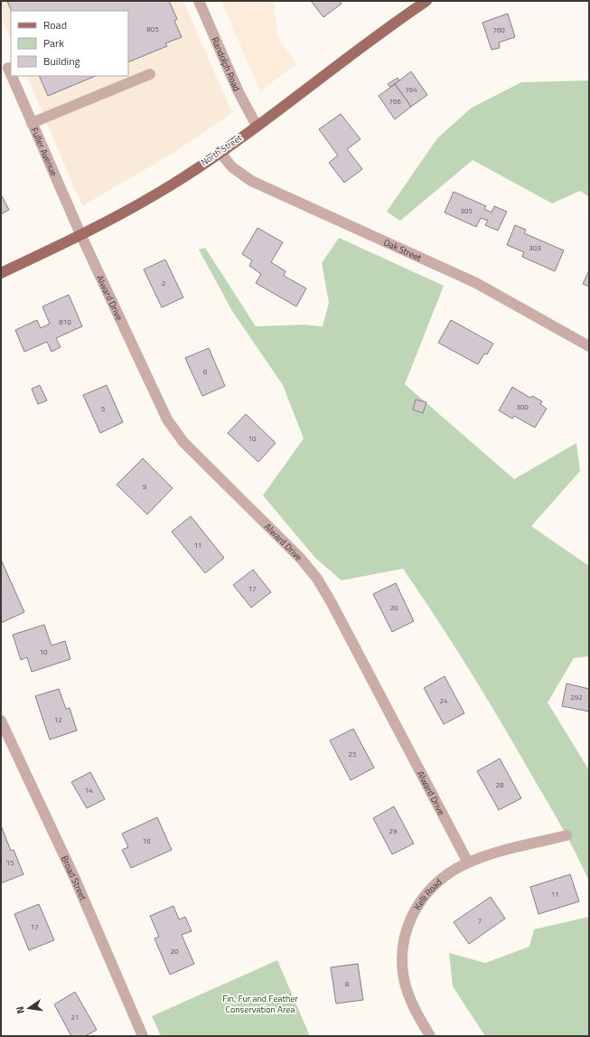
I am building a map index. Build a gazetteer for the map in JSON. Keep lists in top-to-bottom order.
{
  "streets": {
    "main road": ["North Street"],
    "street": [
      "Randolph Road",
      "Fuller Avenue",
      "Oak Street",
      "Alward Drive",
      "Broad Street",
      "Kelli Road"
    ]
  },
  "crossings": [
    ["Randolph Road", "North Street"],
    ["North Street", "Fuller Avenue"],
    ["North Street", "Oak Street"],
    ["North Street", "Alward Drive"],
    ["Fuller Avenue", "Alward Drive"],
    ["Alward Drive", "Kelli Road"]
  ],
  "parks": ["Fin, Fur and Feather Conservation Area"],
  "house_numbers": [
    "805",
    "760",
    "764",
    "766",
    "305",
    "303",
    "2",
    "810",
    "6",
    "300",
    "5",
    "10",
    "9",
    "11",
    "17",
    "20",
    "10",
    "292",
    "24",
    "12",
    "25",
    "28",
    "14",
    "29",
    "16",
    "15",
    "11",
    "7",
    "17",
    "20",
    "8",
    "21"
  ],
  "legend": ["Road", "Park", "Building"],
  "north": "left"
}
